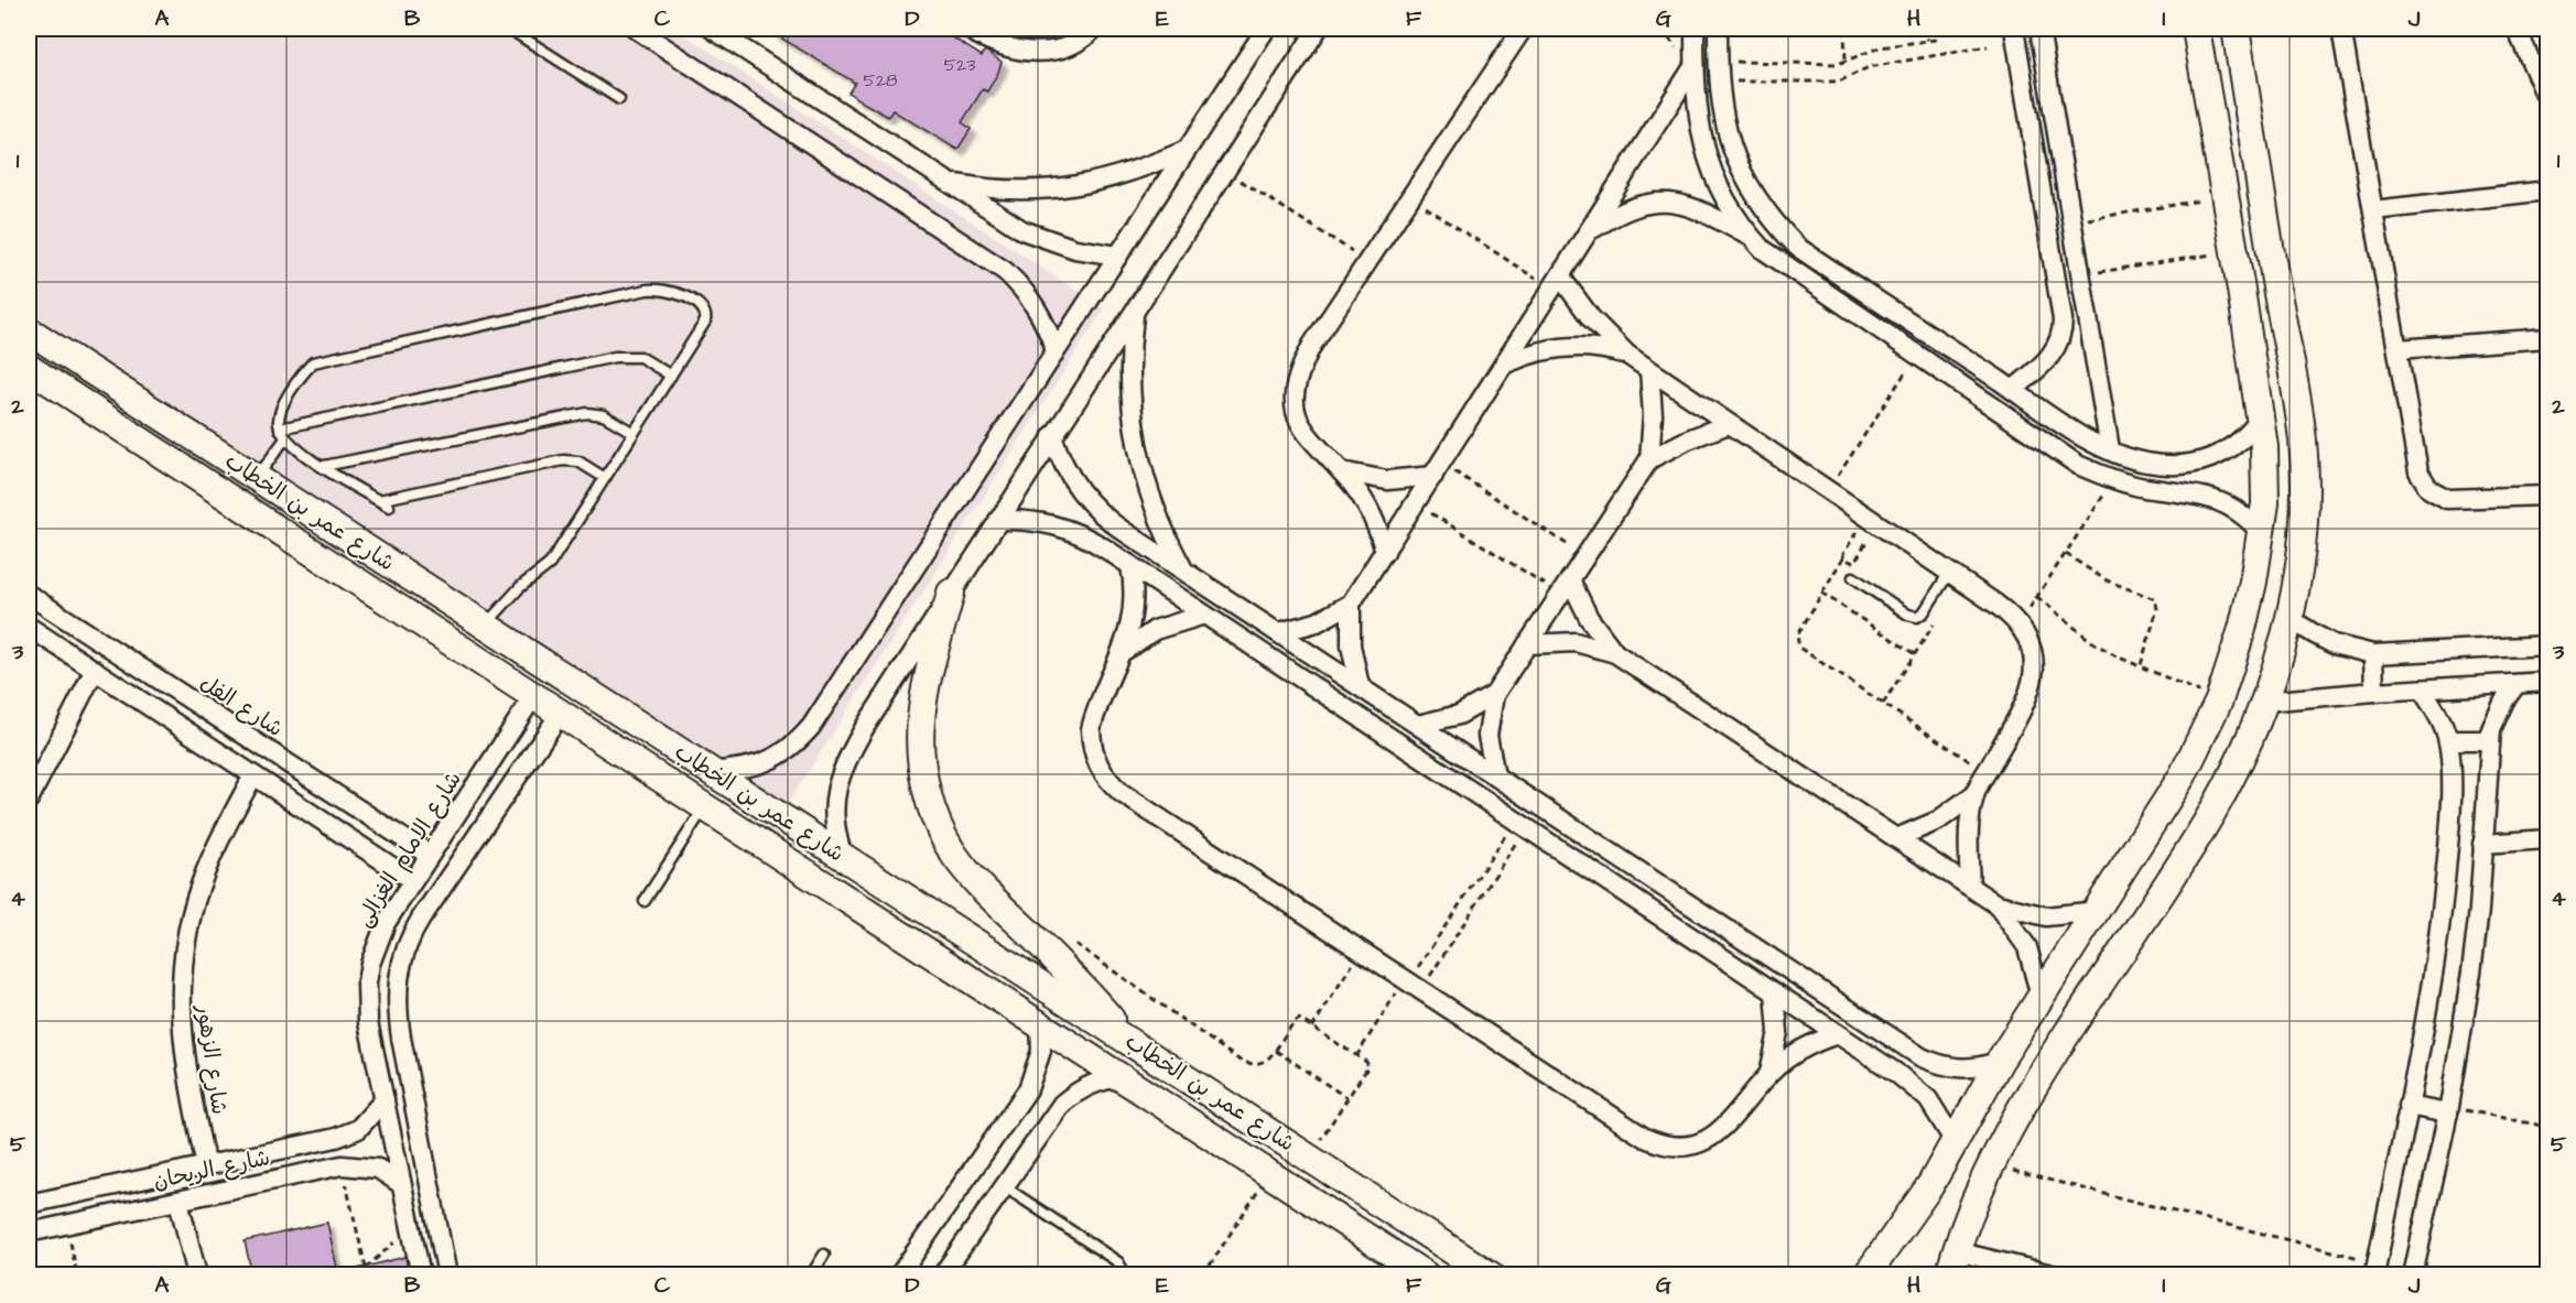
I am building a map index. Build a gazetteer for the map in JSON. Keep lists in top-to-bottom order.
{
  "streets": {
    "street": [
      "شارع عمر بن الخطاب",
      "شارع الفل",
      "شارع الإمام الغزالى",
      "شارع الزهور",
      "شارع الريحان"
    ]
  },
  "crossings": [
    ["شارع عمر بن الخطاب", "شارع الإمام الغزالى"],
    ["شارع الفل", "شارع الإمام الغزالى"],
    ["شارع الإمام الغزالى", "شارع الريحان"],
    ["شارع الزهور", "شارع الريحان"]
  ],
  "house_numbers": ["523", "528"],
  "grid": {
    "columns": [
      "A",
      "B",
      "C",
      "D",
      "E",
      "F",
      "G",
      "H",
      "I",
      "J"
    ],
    "rows": [
      "1",
      "2",
      "3",
      "4",
      "5"
    ]
  }
}
